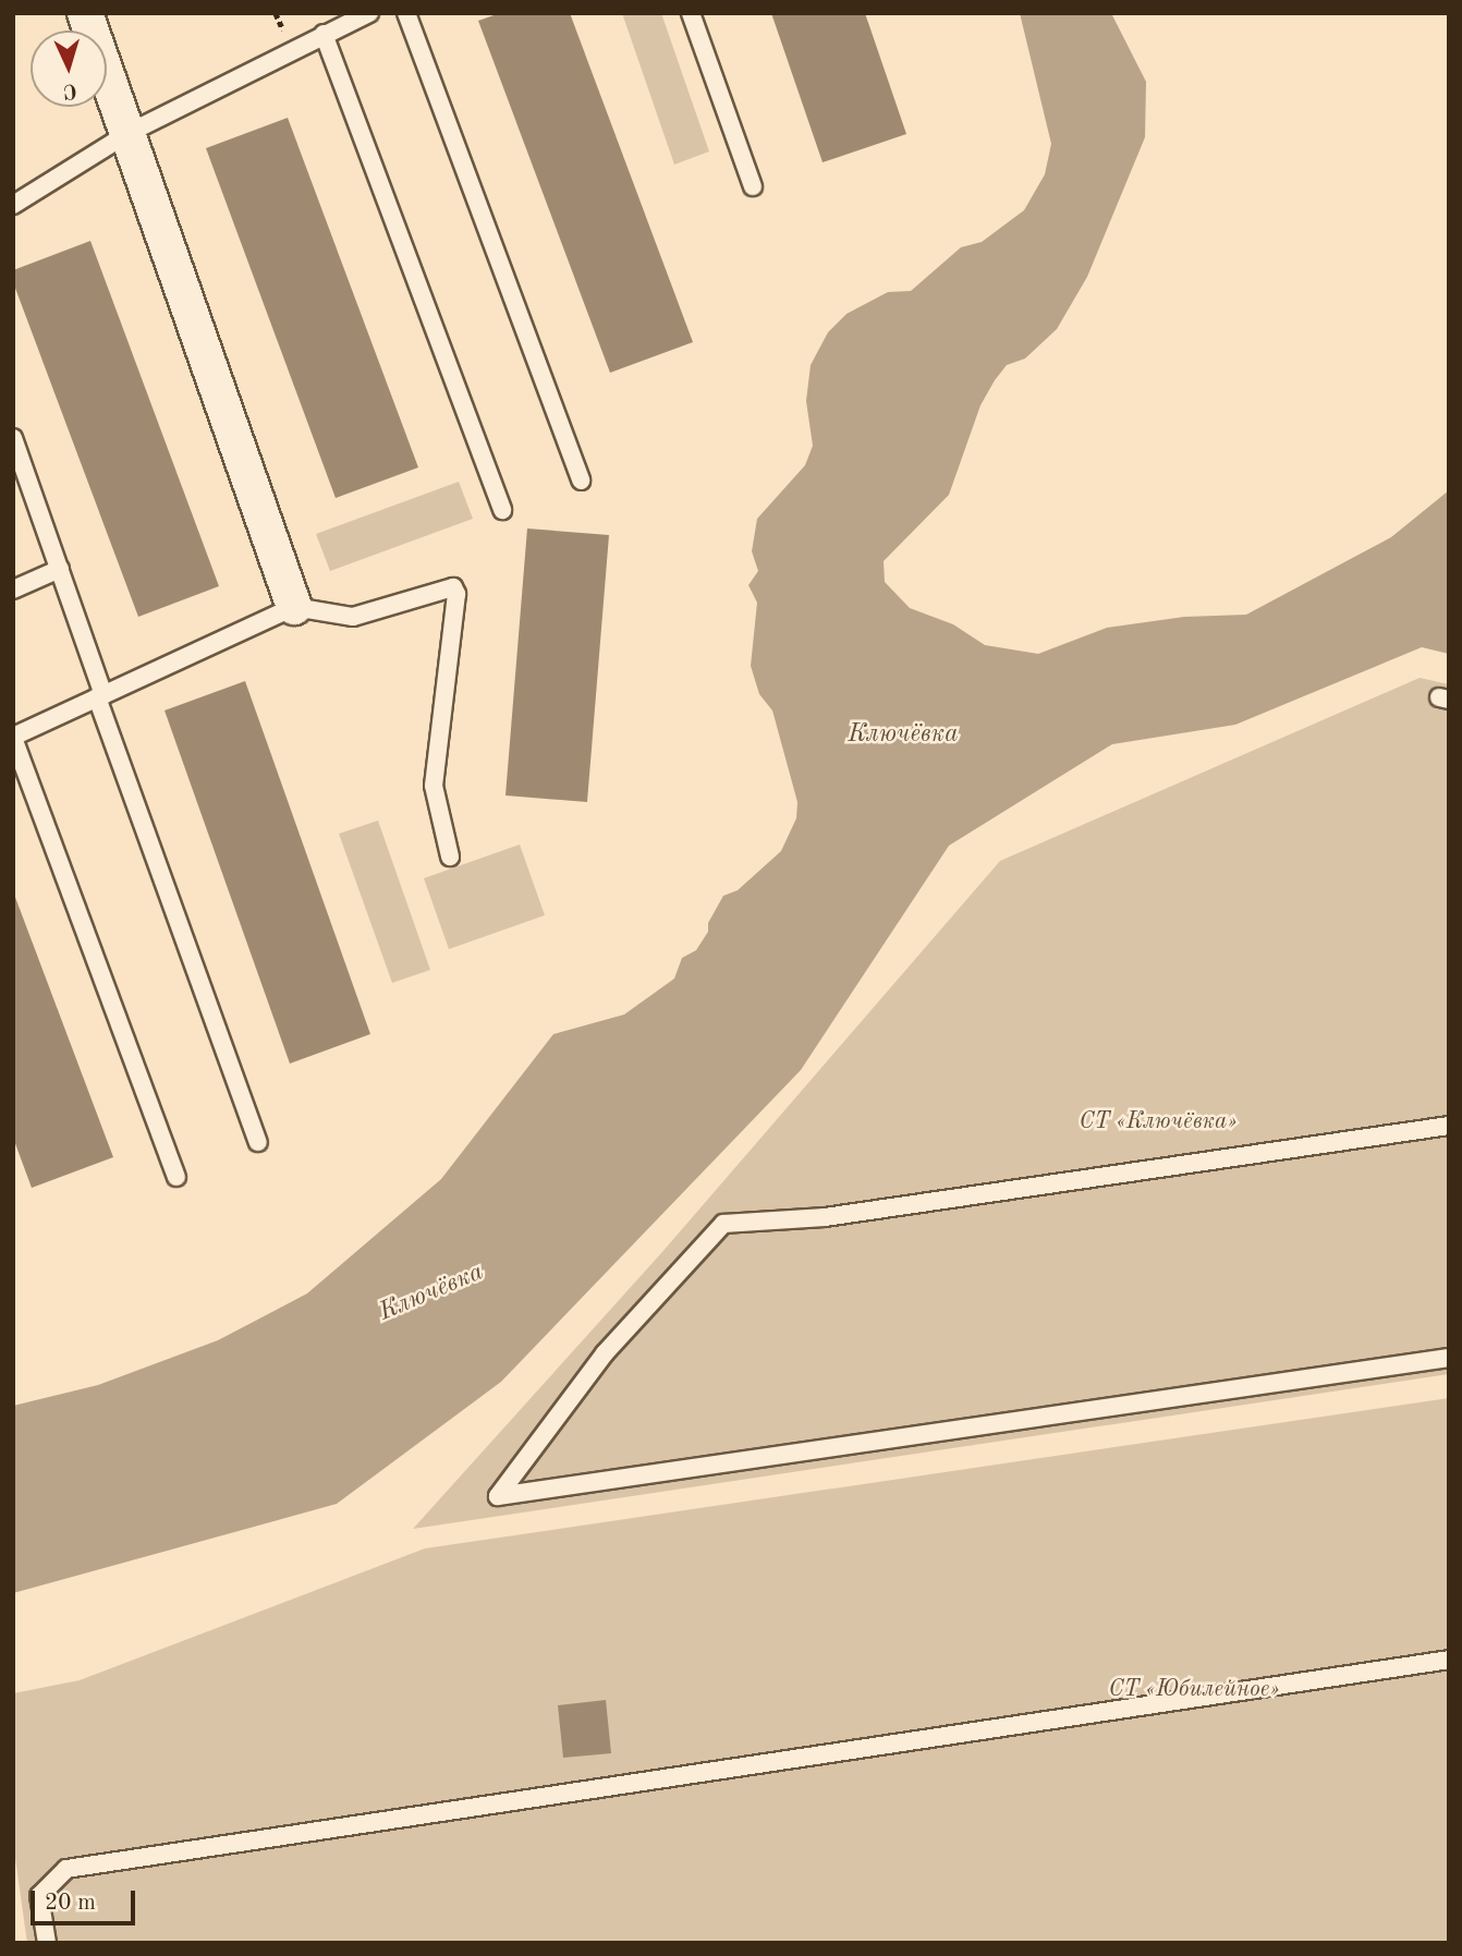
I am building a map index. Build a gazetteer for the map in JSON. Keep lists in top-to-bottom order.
{
  "water": ["Ключёвка"],
  "parks": ["СТ «Ключёвка»", "СТ «Юбилейное»"],
  "scale_bar": "20 m",
  "north": "bottom"
}
